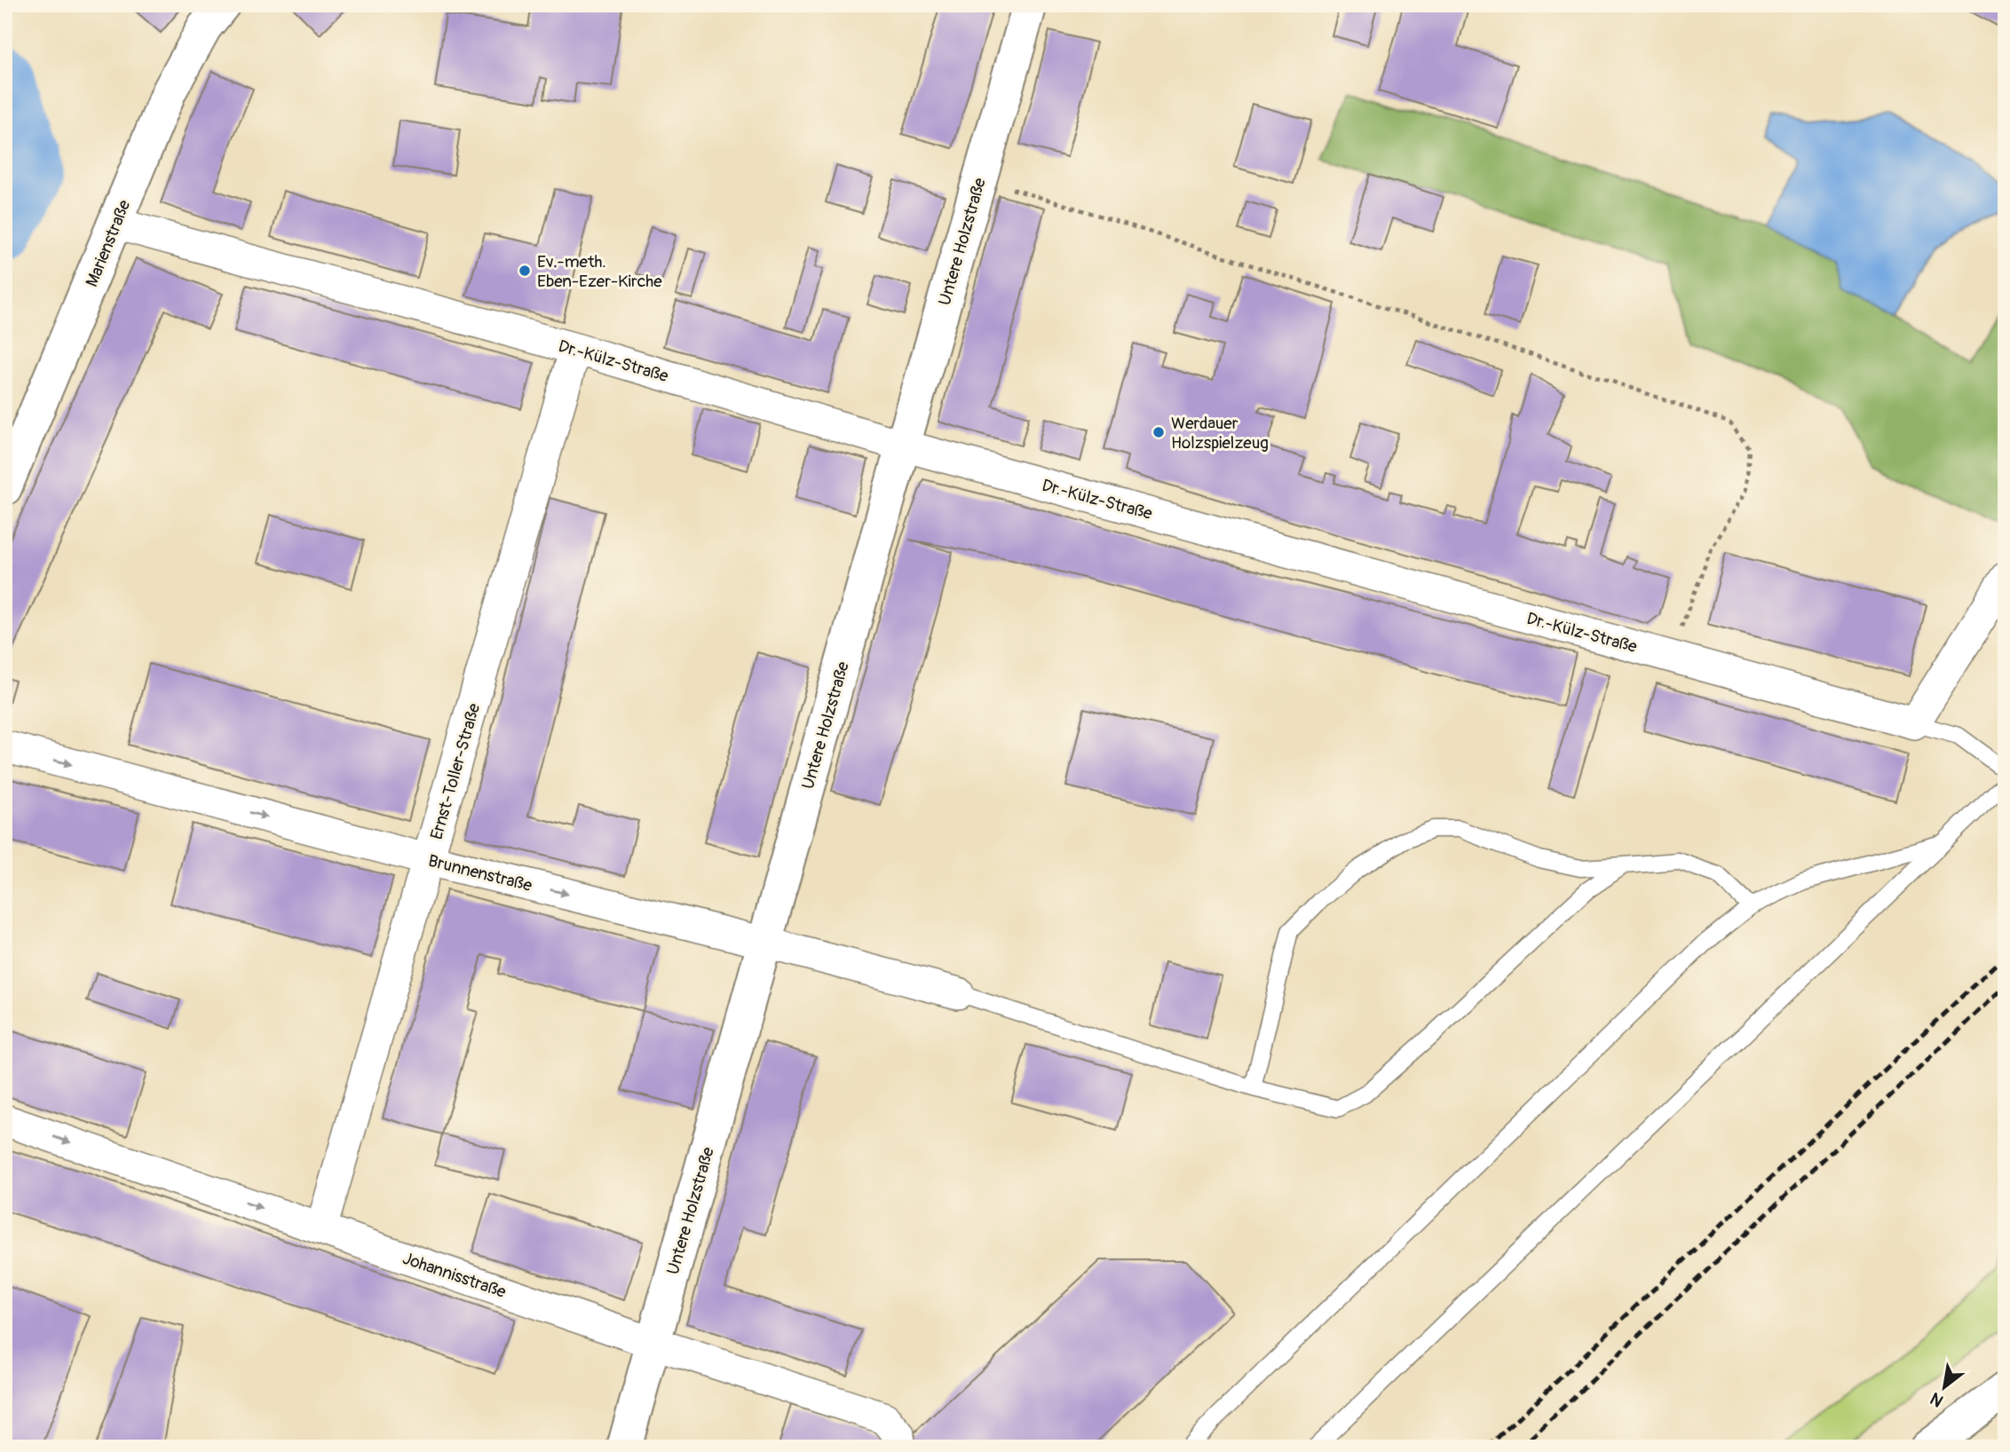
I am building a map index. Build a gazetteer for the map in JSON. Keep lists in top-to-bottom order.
{
  "streets": {
    "street": [
      "Untere Holzstraße",
      "Marienstraße",
      "Dr.-Külz-Straße",
      "Ernst-Toller-Straße",
      "Brunnenstraße",
      "Johannisstraße"
    ]
  },
  "crossings": [
    ["Untere Holzstraße", "Dr.-Külz-Straße"],
    ["Untere Holzstraße", "Brunnenstraße"],
    ["Untere Holzstraße", "Johannisstraße"],
    ["Marienstraße", "Dr.-Külz-Straße"],
    ["Dr.-Külz-Straße", "Ernst-Toller-Straße"],
    ["Ernst-Toller-Straße", "Brunnenstraße"],
    ["Ernst-Toller-Straße", "Johannisstraße"]
  ],
  "one_way": ["Brunnenstraße", "Johannisstraße"],
  "places": ["Ev.-meth. Eben-Ezer-Kirche", "Werdauer Holzspielzeug"],
  "north": "bottom left"
}
